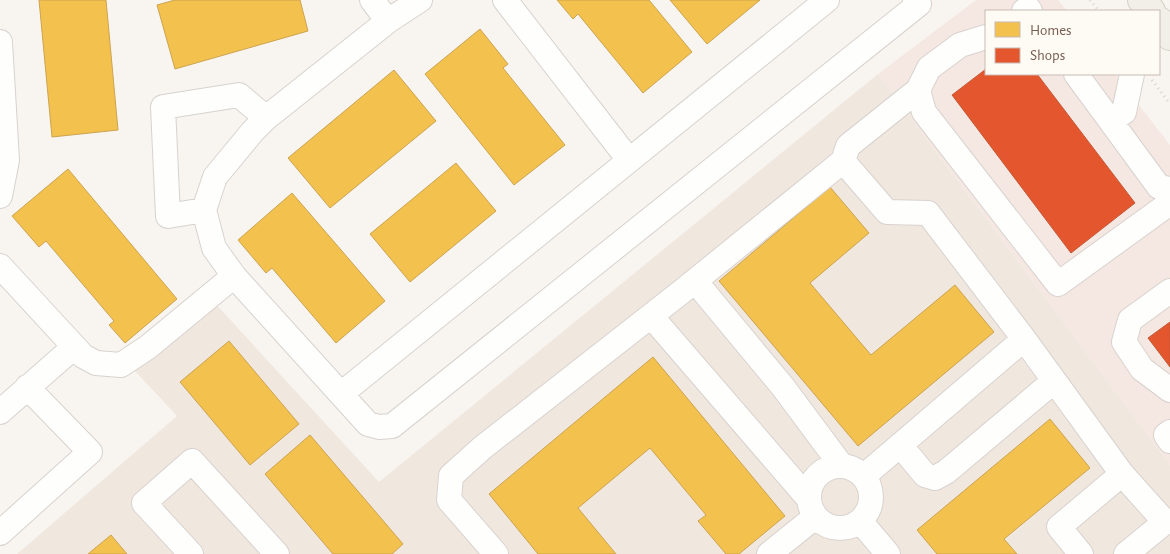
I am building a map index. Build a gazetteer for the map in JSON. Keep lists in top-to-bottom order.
{
  "legend": ["Homes", "Shops"]
}
